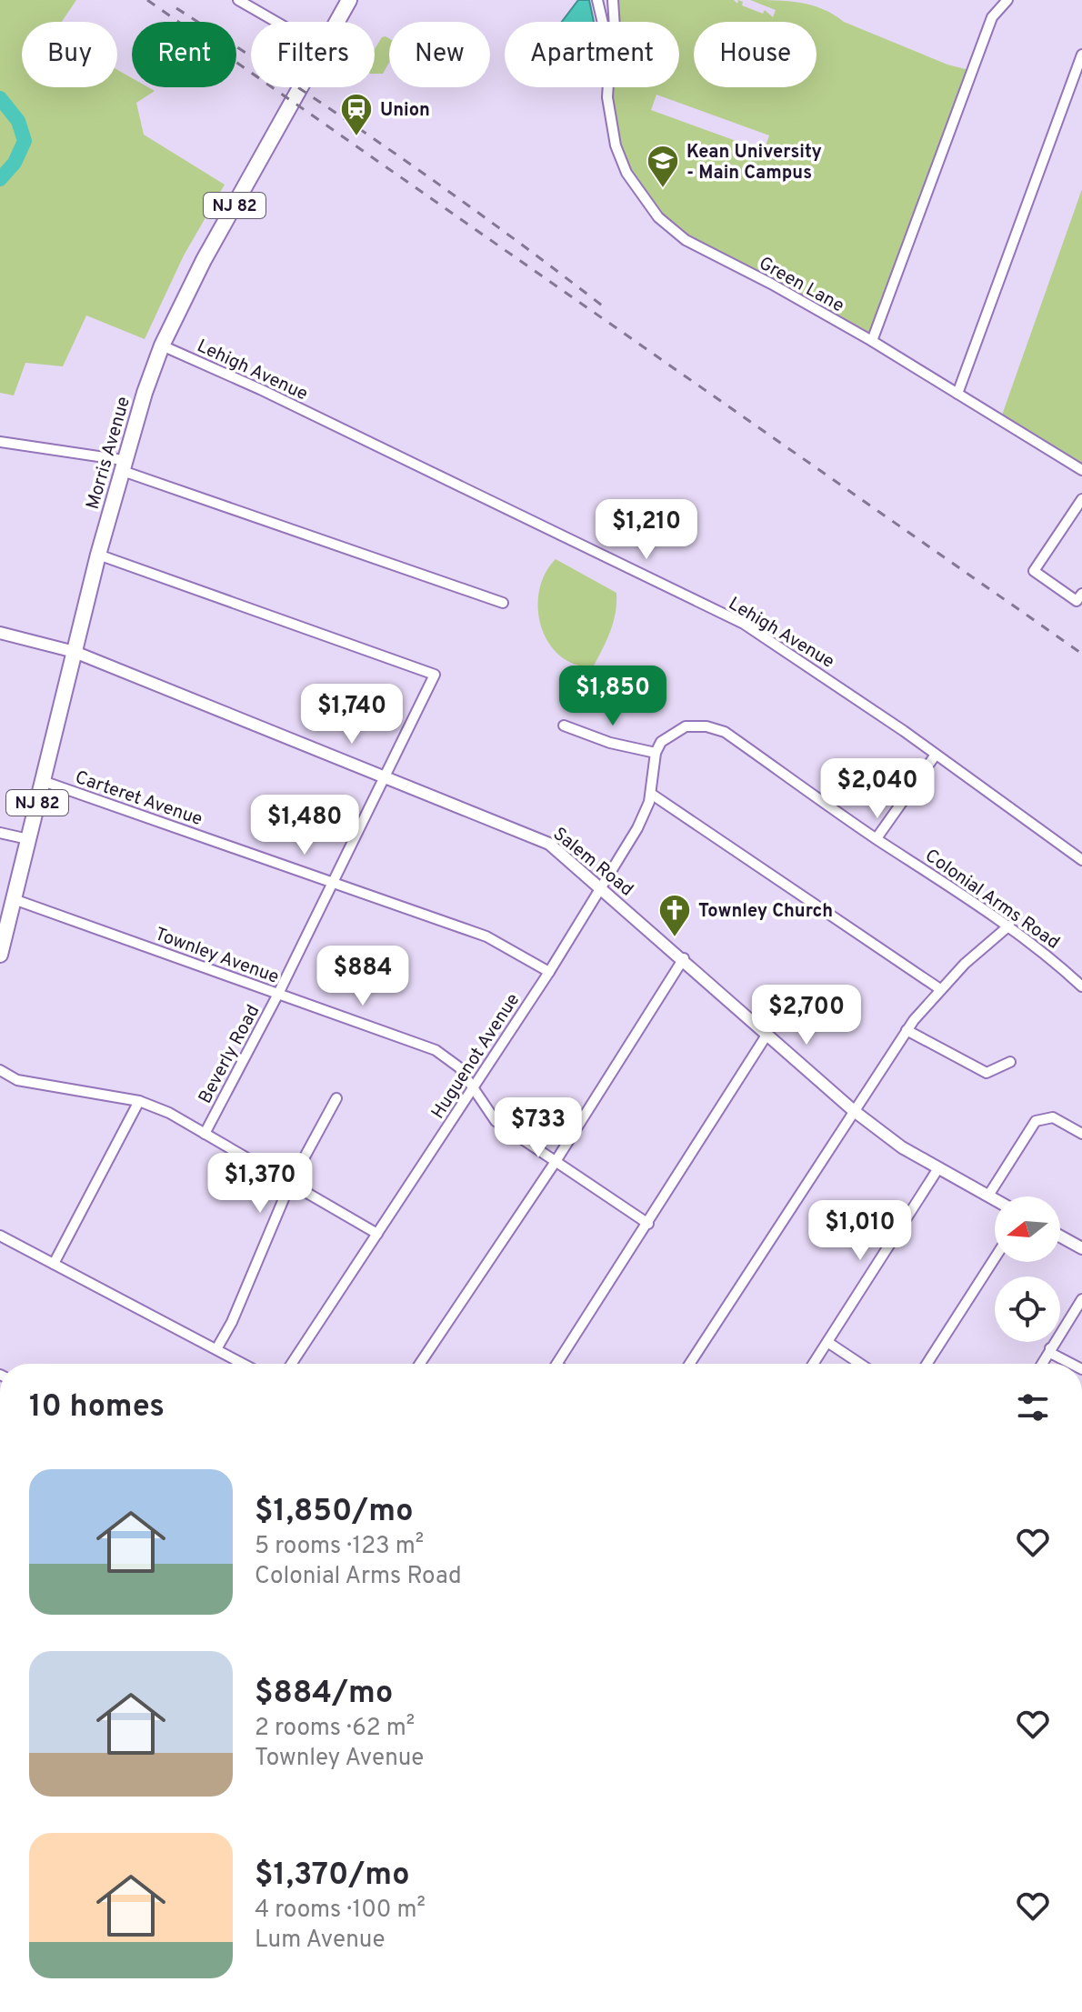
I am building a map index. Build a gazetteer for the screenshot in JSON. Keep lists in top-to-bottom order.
{
  "streets": {
    "main road": ["NJ 82", "Morris Avenue"],
    "street": [
      "Green Lane",
      "Lehigh Avenue",
      "Carteret Avenue",
      "Salem Road",
      "Colonial Arms Road",
      "Townley Avenue",
      "Beverly Road",
      "Huguenot Avenue"
    ]
  },
  "crossings": [
    ["Lehigh Avenue", "Morris Avenue"],
    ["Morris Avenue", "Carteret Avenue"],
    ["Morris Avenue", "Salem Road"],
    ["Morris Avenue", "Townley Avenue"],
    ["Morris Avenue", "Beverly Road"],
    ["Carteret Avenue", "Beverly Road"],
    ["Carteret Avenue", "Huguenot Avenue"],
    ["Salem Road", "Beverly Road"],
    ["Salem Road", "Huguenot Avenue"],
    ["Colonial Arms Road", "Huguenot Avenue"],
    ["Townley Avenue", "Beverly Road"],
    ["Townley Avenue", "Huguenot Avenue"]
  ],
  "places": {
    "station": ["Union"],
    "school or university": ["Kean University - Main Campus"],
    "church": ["Townley Church"]
  },
  "north": "left",
  "page": {
    "chip": [
      "Buy",
      "Rent",
      "Filters",
      "New",
      "Apartment",
      "House"
    ],
    "price": [
      "$1,210",
      "$1,850",
      "$1,740",
      "$2,040",
      "$1,480",
      "$884",
      "$2,700",
      "$733",
      "$1,370",
      "$1,010"
    ],
    "heading": "10 homes",
    "list": [
      {
        "name": "$1,850/mo",
        "note": "5 rooms · 123 m² · Colonial Arms Road"
      },
      {
        "name": "$884/mo",
        "note": "2 rooms · 62 m² · Townley Avenue"
      },
      {
        "name": "$1,370/mo",
        "note": "4 rooms · 100 m² · Lum Avenue"
      }
    ]
  }
}
